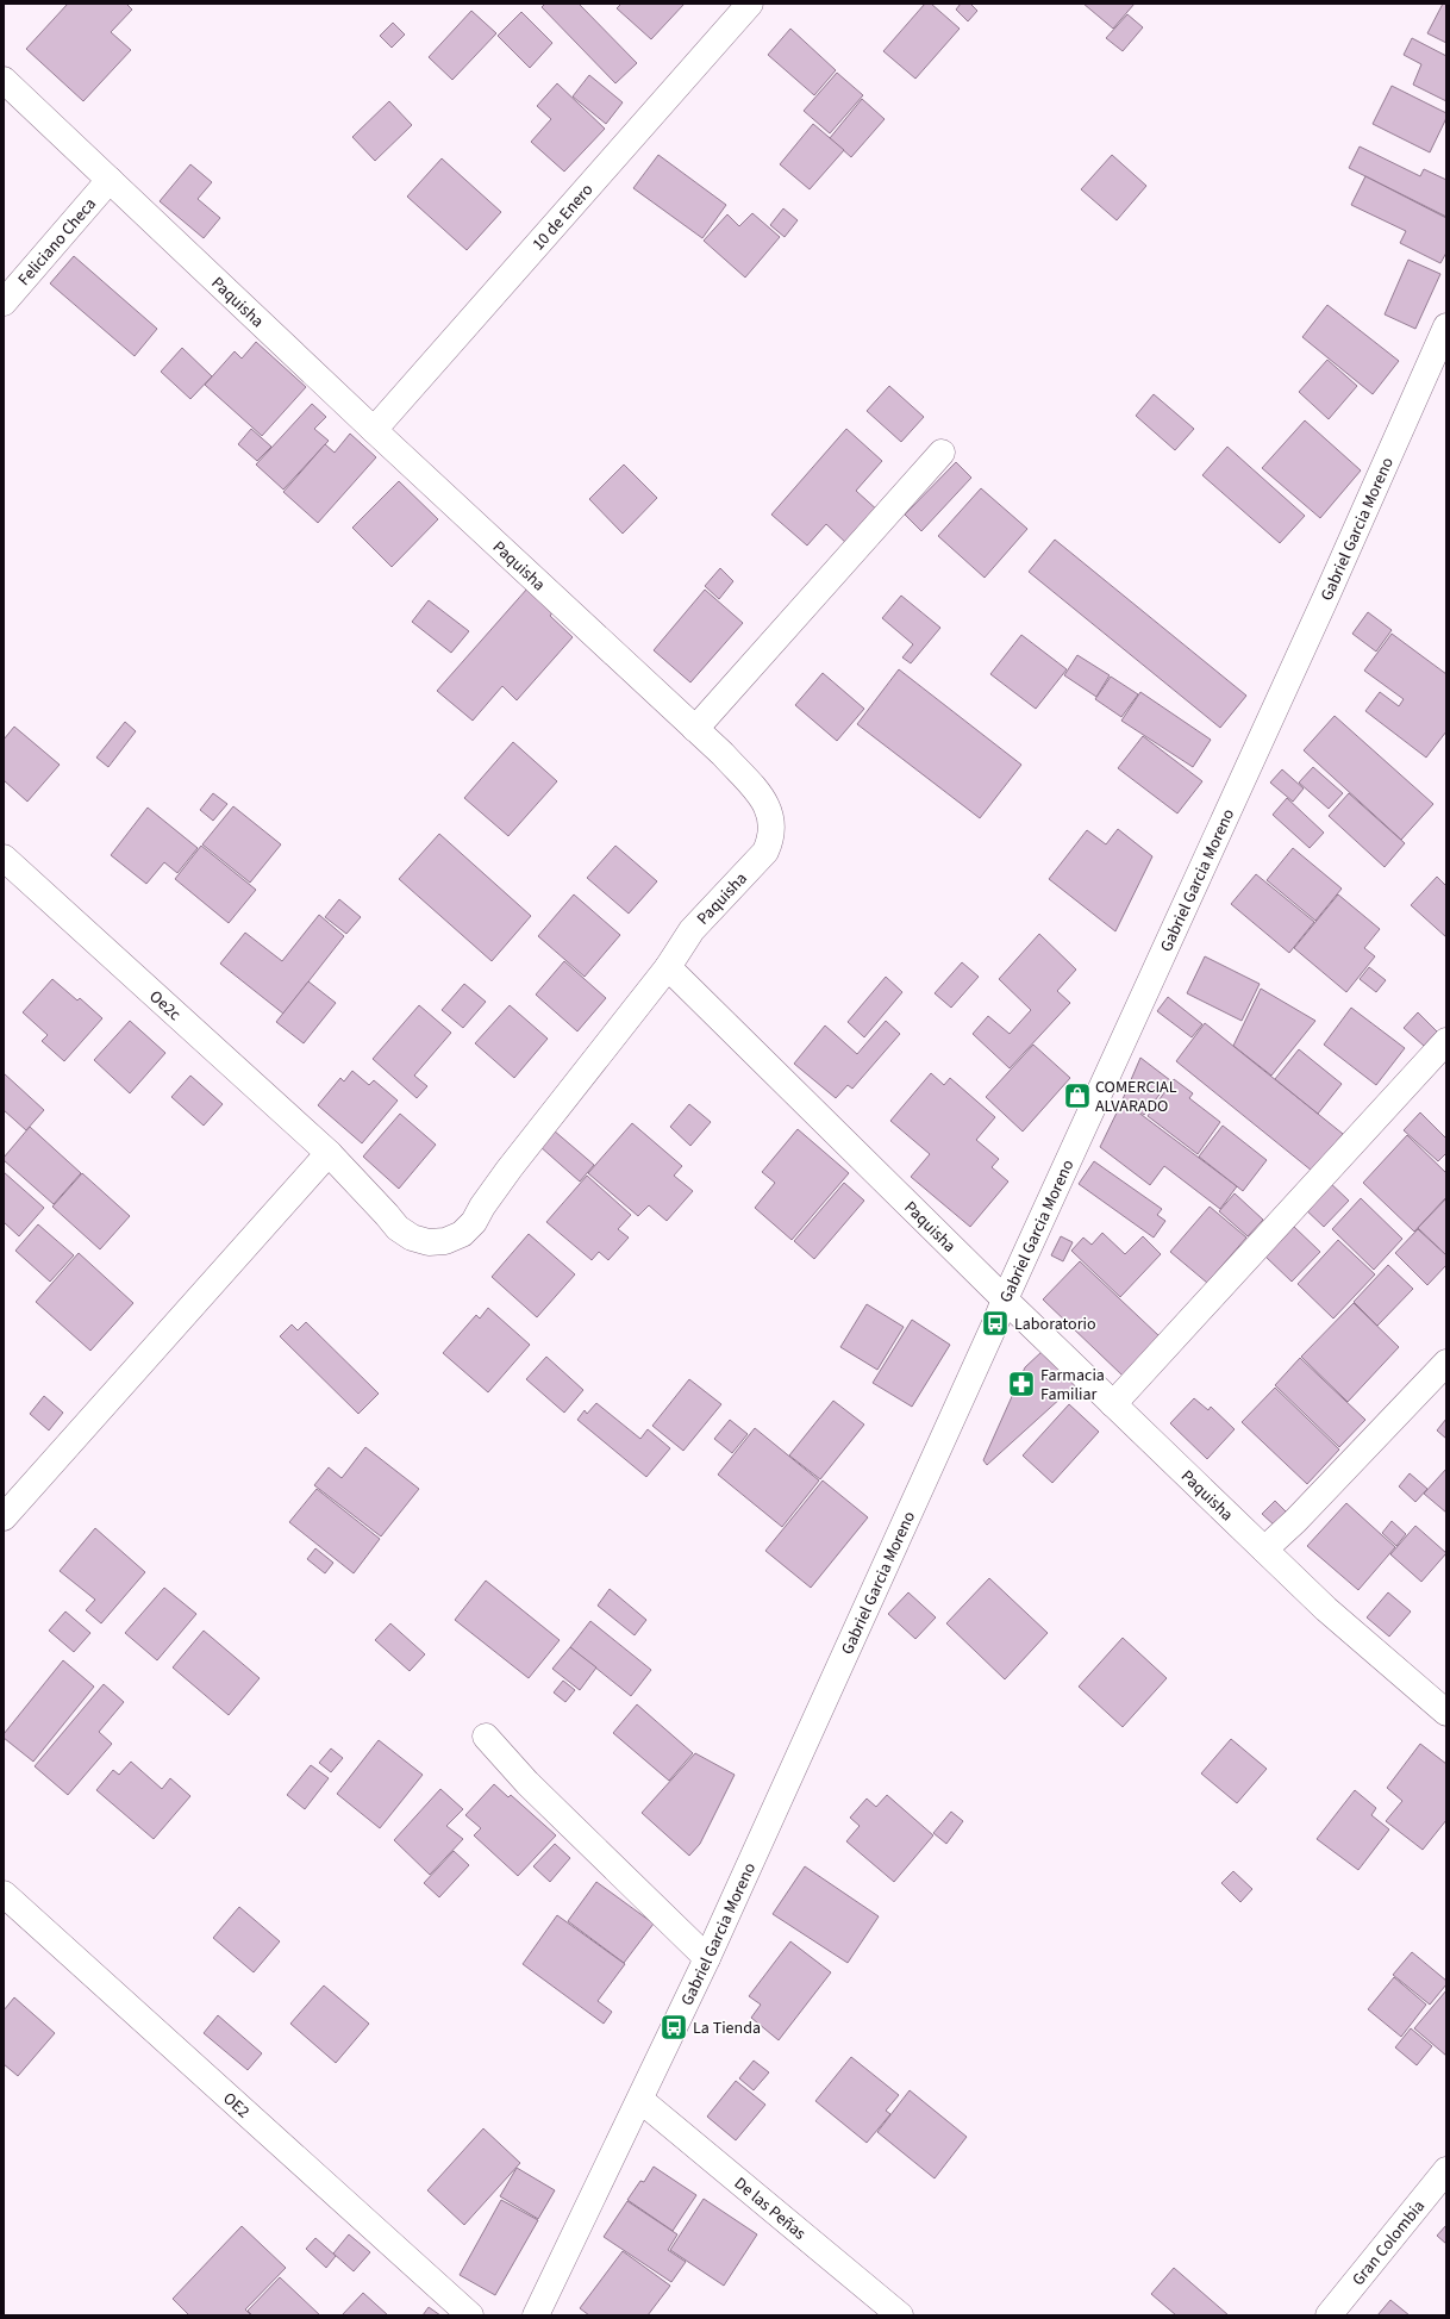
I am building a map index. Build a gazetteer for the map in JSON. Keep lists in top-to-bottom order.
{
  "streets": {
    "street": [
      "10 de Enero",
      "Feliciano Checa",
      "Paquisha",
      "Gabriel Garcia Moreno",
      "Oe2c",
      "OE2",
      "De las Peñas",
      "Gran Colombia"
    ]
  },
  "crossings": [
    ["10 de Enero", "Paquisha"],
    ["Feliciano Checa", "Paquisha"],
    ["Paquisha", "Gabriel Garcia Moreno"],
    ["Paquisha", "Oe2c"],
    ["Gabriel Garcia Moreno", "De las Peñas"]
  ],
  "places": {
    "shop": ["COMERCIAL ALVARADO"],
    "bus stop": ["Laboratorio", "La Tienda"],
    "pharmacy": ["Farmacia Familiar"]
  }
}
